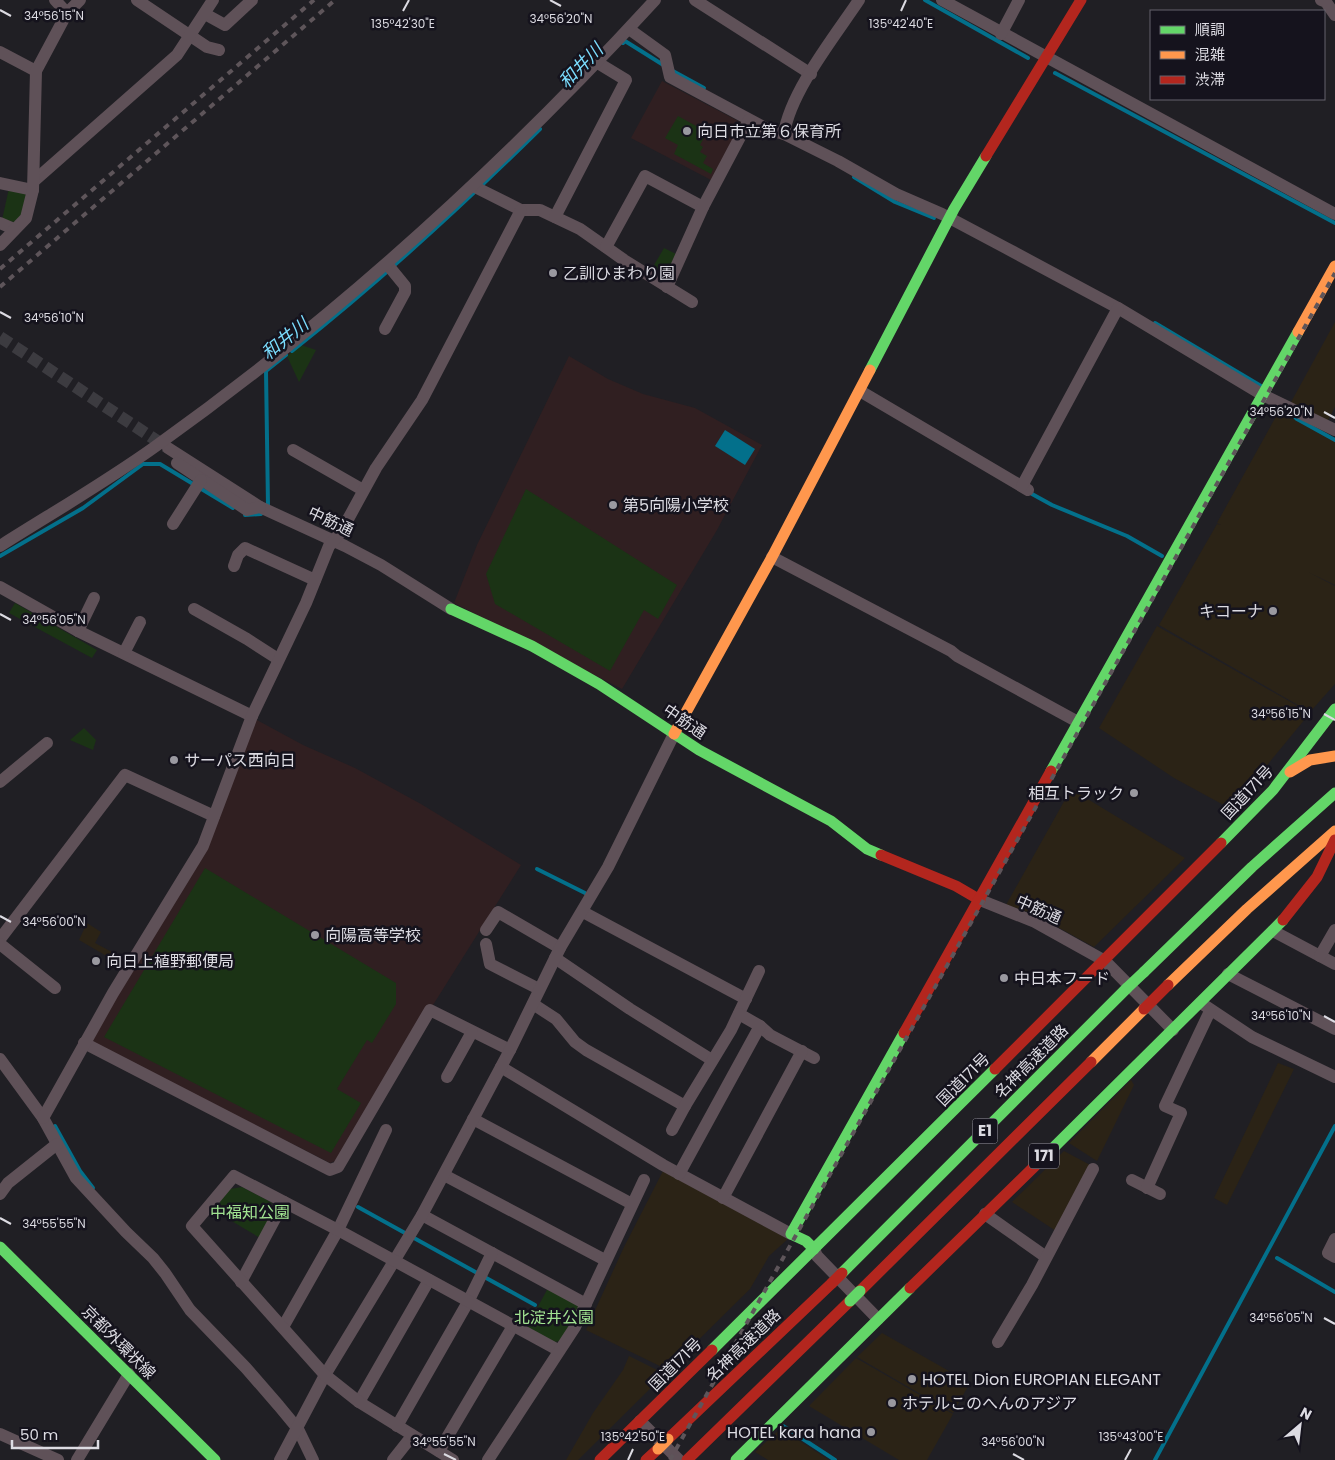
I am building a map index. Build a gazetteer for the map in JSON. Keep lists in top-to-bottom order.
{
  "streets": {
    "main road": [
      "中筋通",
      "国道171号",
      "名神高速道路",
      "E1",
      "171",
      "京都外環状線"
    ]
  },
  "crossings": [
    ["中筋通", "国道171号"],
    ["中筋通", "171"]
  ],
  "water": ["和井川"],
  "parks": ["中福知公園", "北淀井公園"],
  "places": [
    "向日市立第６保育所",
    "乙訓ひまわり園",
    "第5向陽小学校",
    "キコーナ",
    "サーパス西向日",
    "相互トラック",
    "向陽高等学校",
    "向日上植野郵便局",
    "中日本フード",
    "HOTEL Dion EUROPIAN ELEGANT",
    "ホテルこのへんのアジア",
    "HOTEL kara hana"
  ],
  "legend": ["順調", "混雑", "渋滞"],
  "scale_bar": "50 m",
  "north": "top right",
  "coordinates": [
    "34°56'15\"N",
    "34°56'20\"N",
    "135°42'30\"E",
    "135°42'40\"E",
    "34°56'10\"N",
    "34°56'05\"N",
    "34°56'00\"N",
    "34°55'55\"N",
    "135°42'50\"E",
    "135°43'00\"E"
  ]
}
